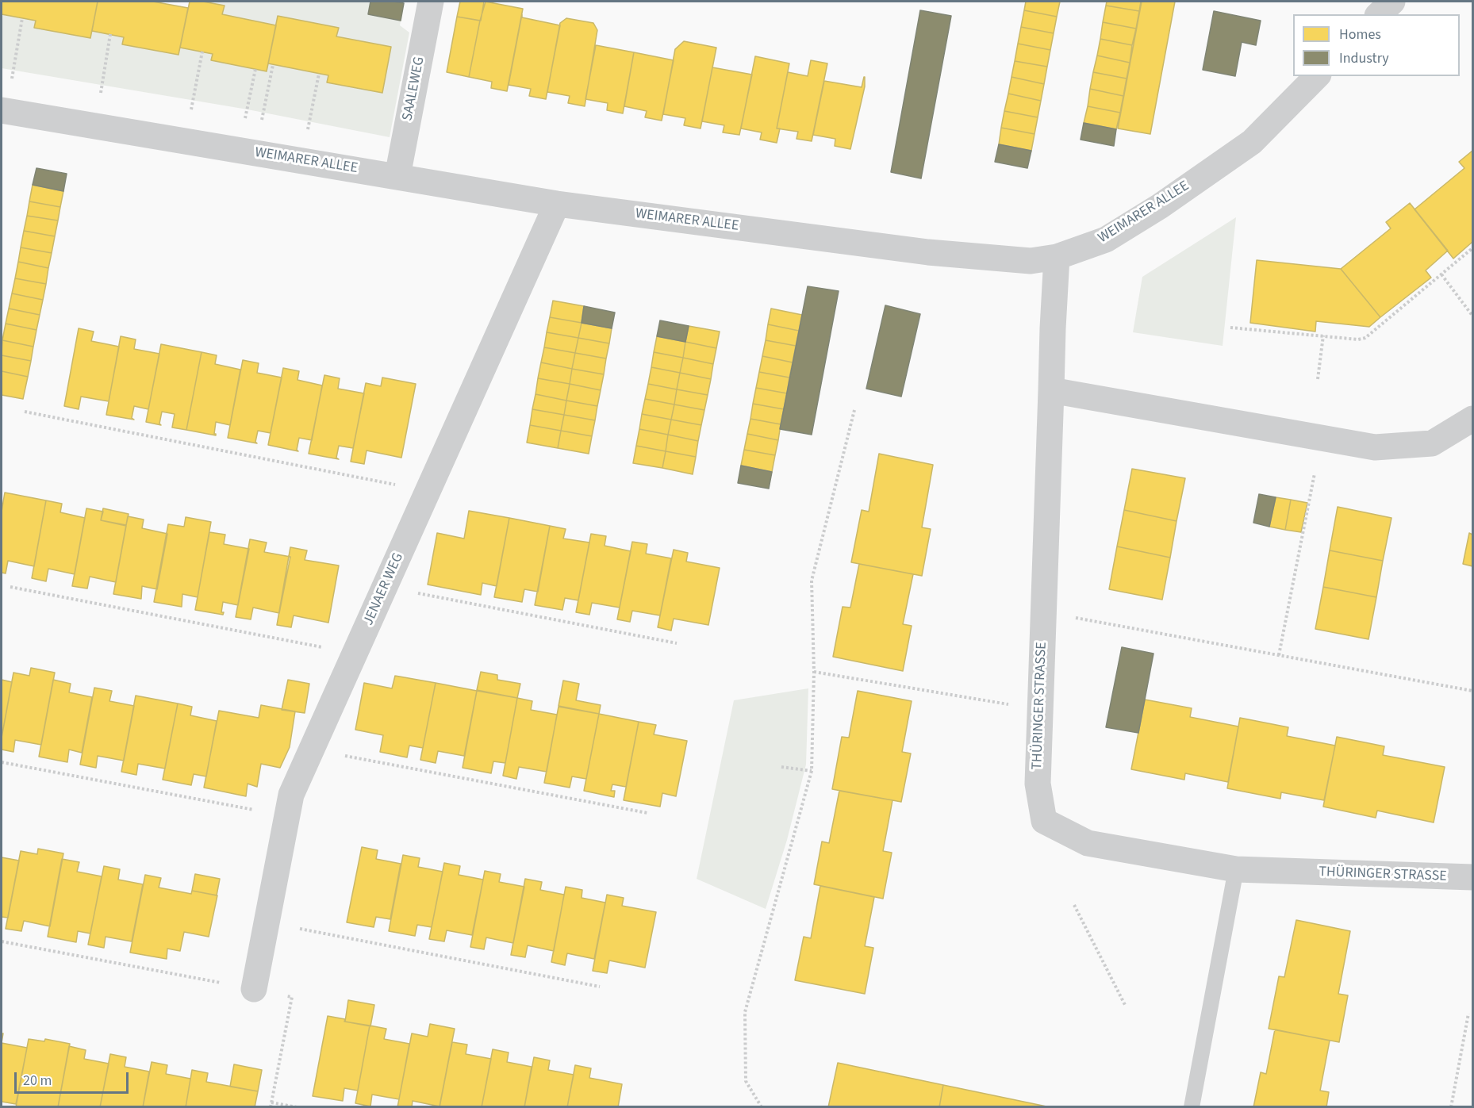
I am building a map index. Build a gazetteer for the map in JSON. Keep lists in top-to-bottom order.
{
  "streets": {
    "street": [
      "SAALEWEG",
      "WEIMARER ALLEE",
      "JENAER WEG",
      "THÜRINGER STRASSE"
    ]
  },
  "crossings": [
    ["SAALEWEG", "WEIMARER ALLEE"],
    ["WEIMARER ALLEE", "JENAER WEG"],
    ["WEIMARER ALLEE", "THÜRINGER STRASSE"]
  ],
  "legend": ["Homes", "Industry"],
  "scale_bar": "20 m"
}
